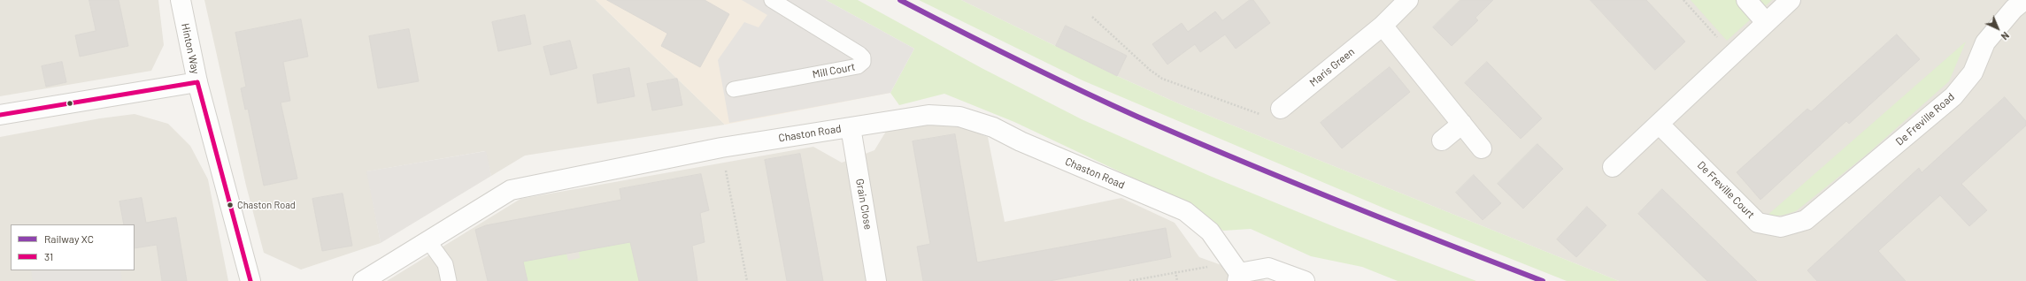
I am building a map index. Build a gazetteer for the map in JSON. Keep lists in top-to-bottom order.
{
  "streets": {
    "street": [
      "Hinton Way",
      "Maris Green",
      "De Freville Road",
      "Chaston Road",
      "De Freville Court",
      "Grain Close"
    ],
    "lane": ["Mill Court"]
  },
  "crossings": [
    ["De Freville Road", "De Freville Court"],
    ["Chaston Road", "Grain Close"]
  ],
  "places": ["Chaston Road"],
  "lines": ["rail line XC", "transit line 31"],
  "legend": ["Railway XC", "31"],
  "north": "bottom right"
}
